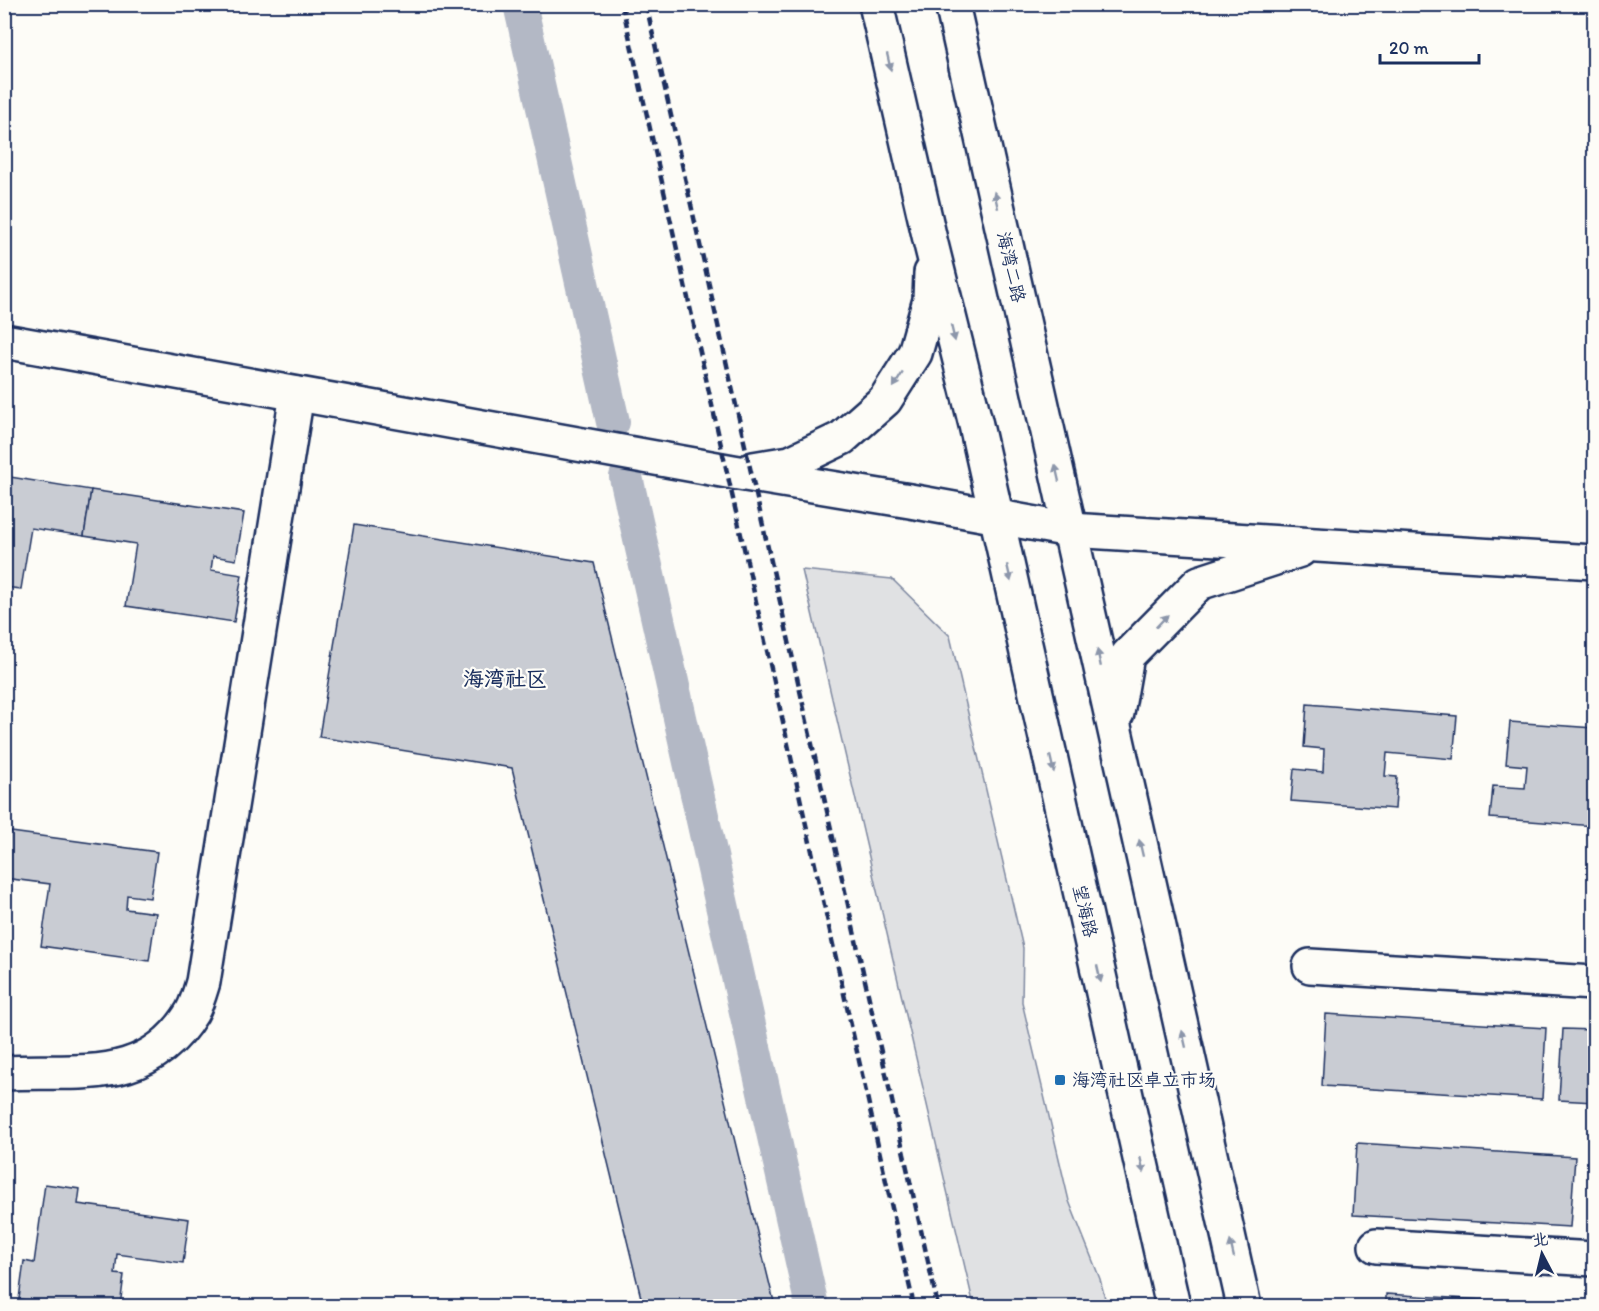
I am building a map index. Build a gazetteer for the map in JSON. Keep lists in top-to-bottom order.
{
  "streets": {
    "street": ["海湾二路", "望海路"]
  },
  "districts": ["海湾社区"],
  "places": {
    "transit": ["海湾社区卓立市场"]
  },
  "scale_bar": "20 m",
  "north": "top"
}
